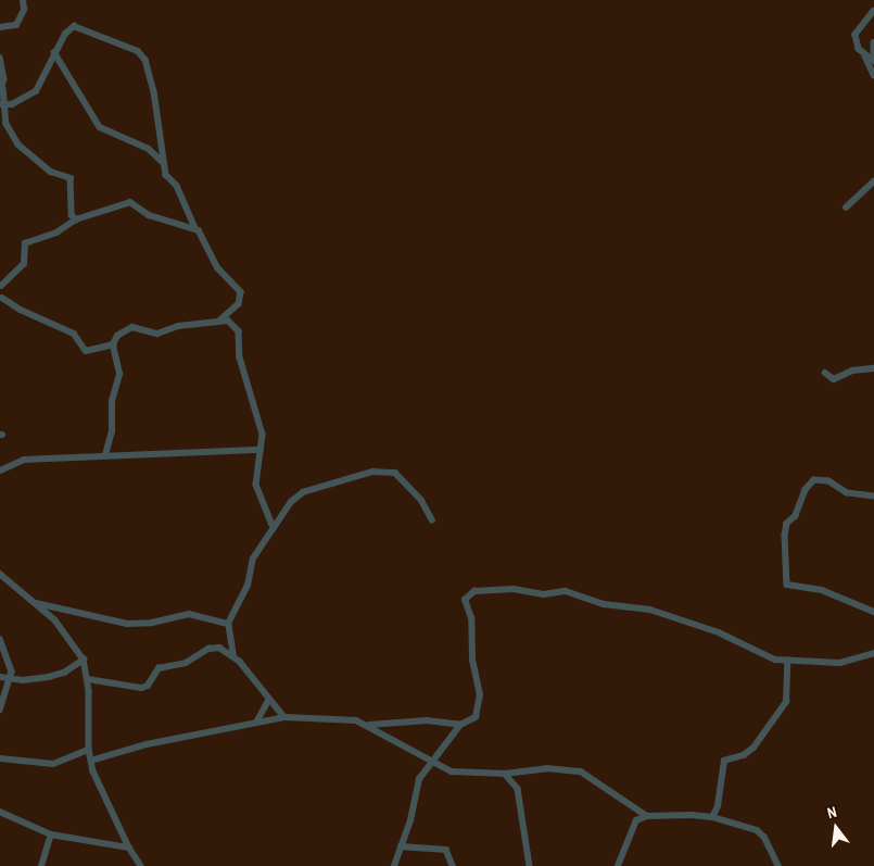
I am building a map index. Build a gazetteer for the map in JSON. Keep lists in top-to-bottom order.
{
  "north": "top"
}
